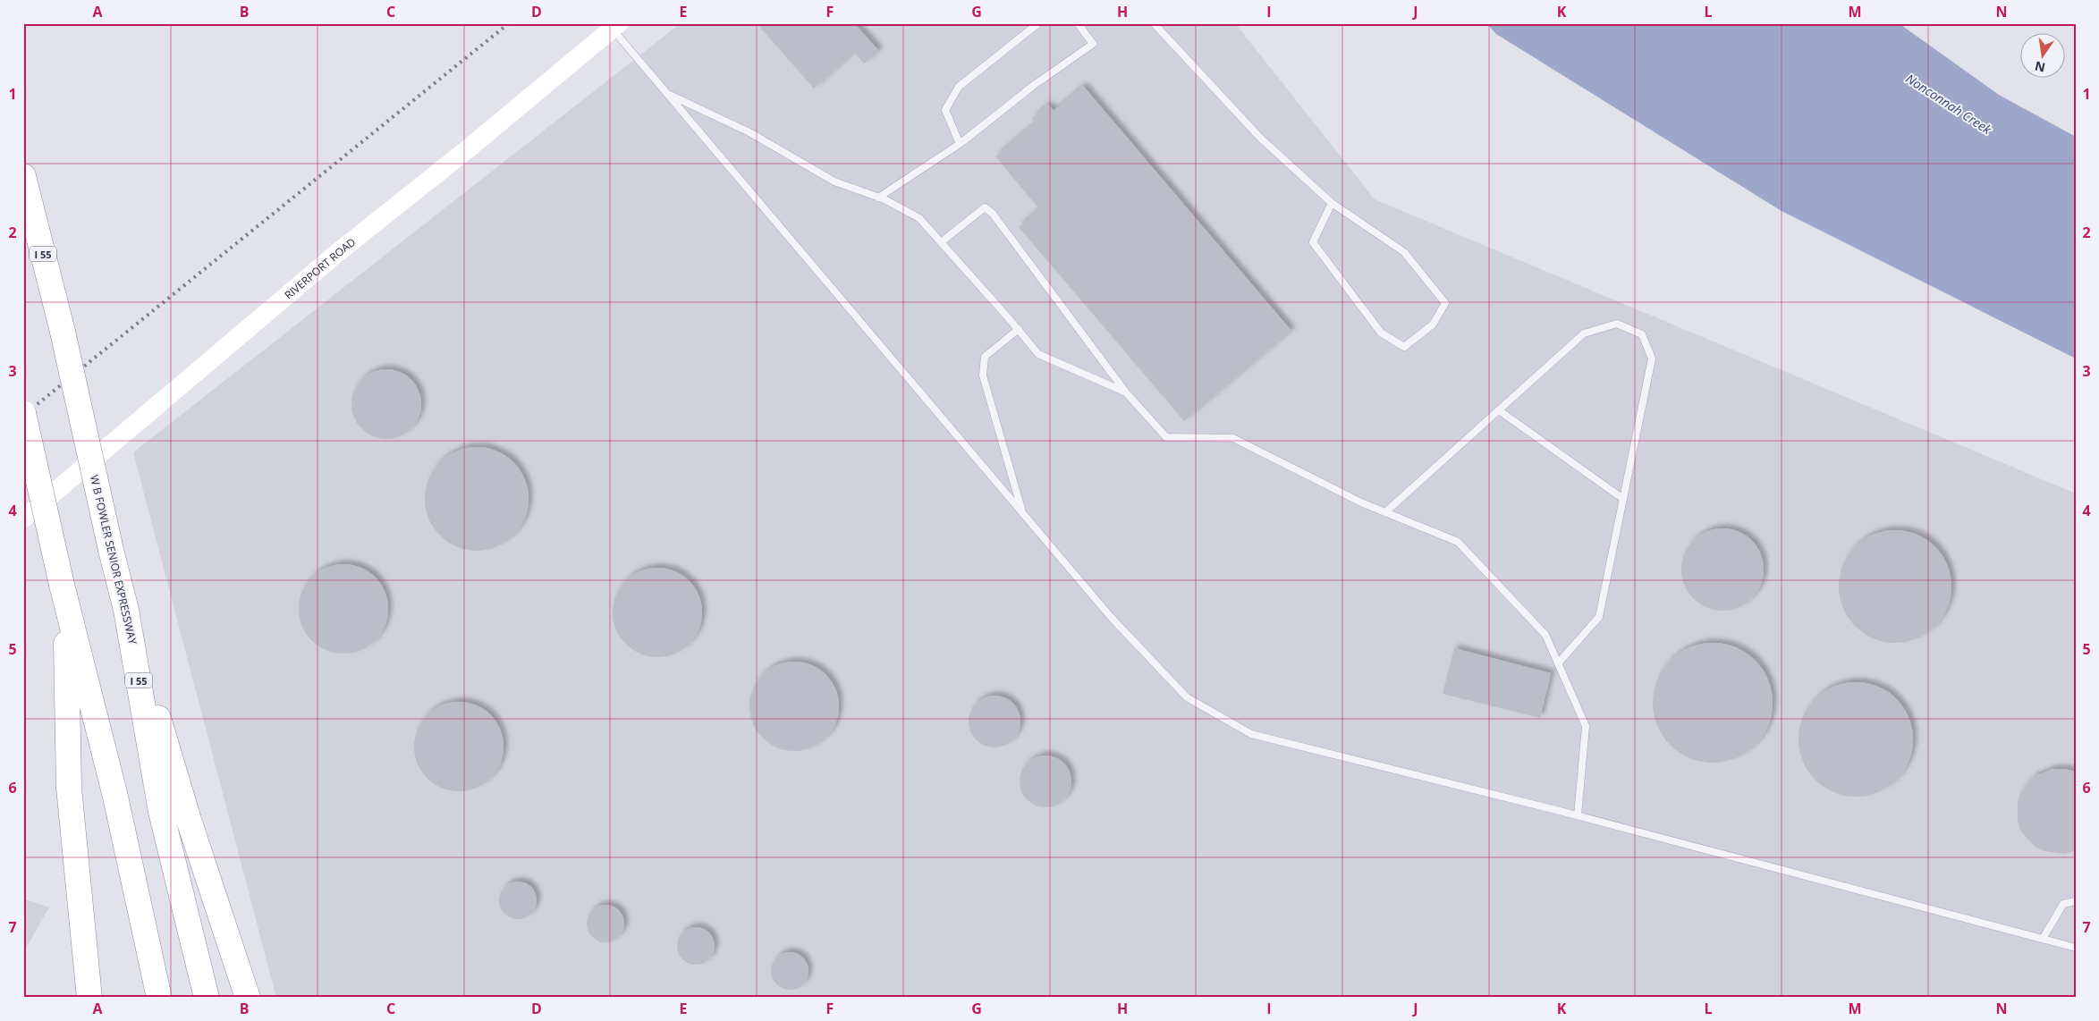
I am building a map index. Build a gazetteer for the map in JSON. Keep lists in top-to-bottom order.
{
  "streets": {
    "highway": ["I 55", "W B FOWLER SENIOR EXPRESSWAY"],
    "main road": ["RIVERPORT ROAD"]
  },
  "water": ["Nonconnah Creek"],
  "north": "bottom",
  "grid": {
    "columns": [
      "A",
      "B",
      "C",
      "D",
      "E",
      "F",
      "G",
      "H",
      "I",
      "J",
      "K",
      "L",
      "M",
      "N"
    ],
    "rows": [
      "1",
      "2",
      "3",
      "4",
      "5",
      "6",
      "7"
    ]
  }
}
